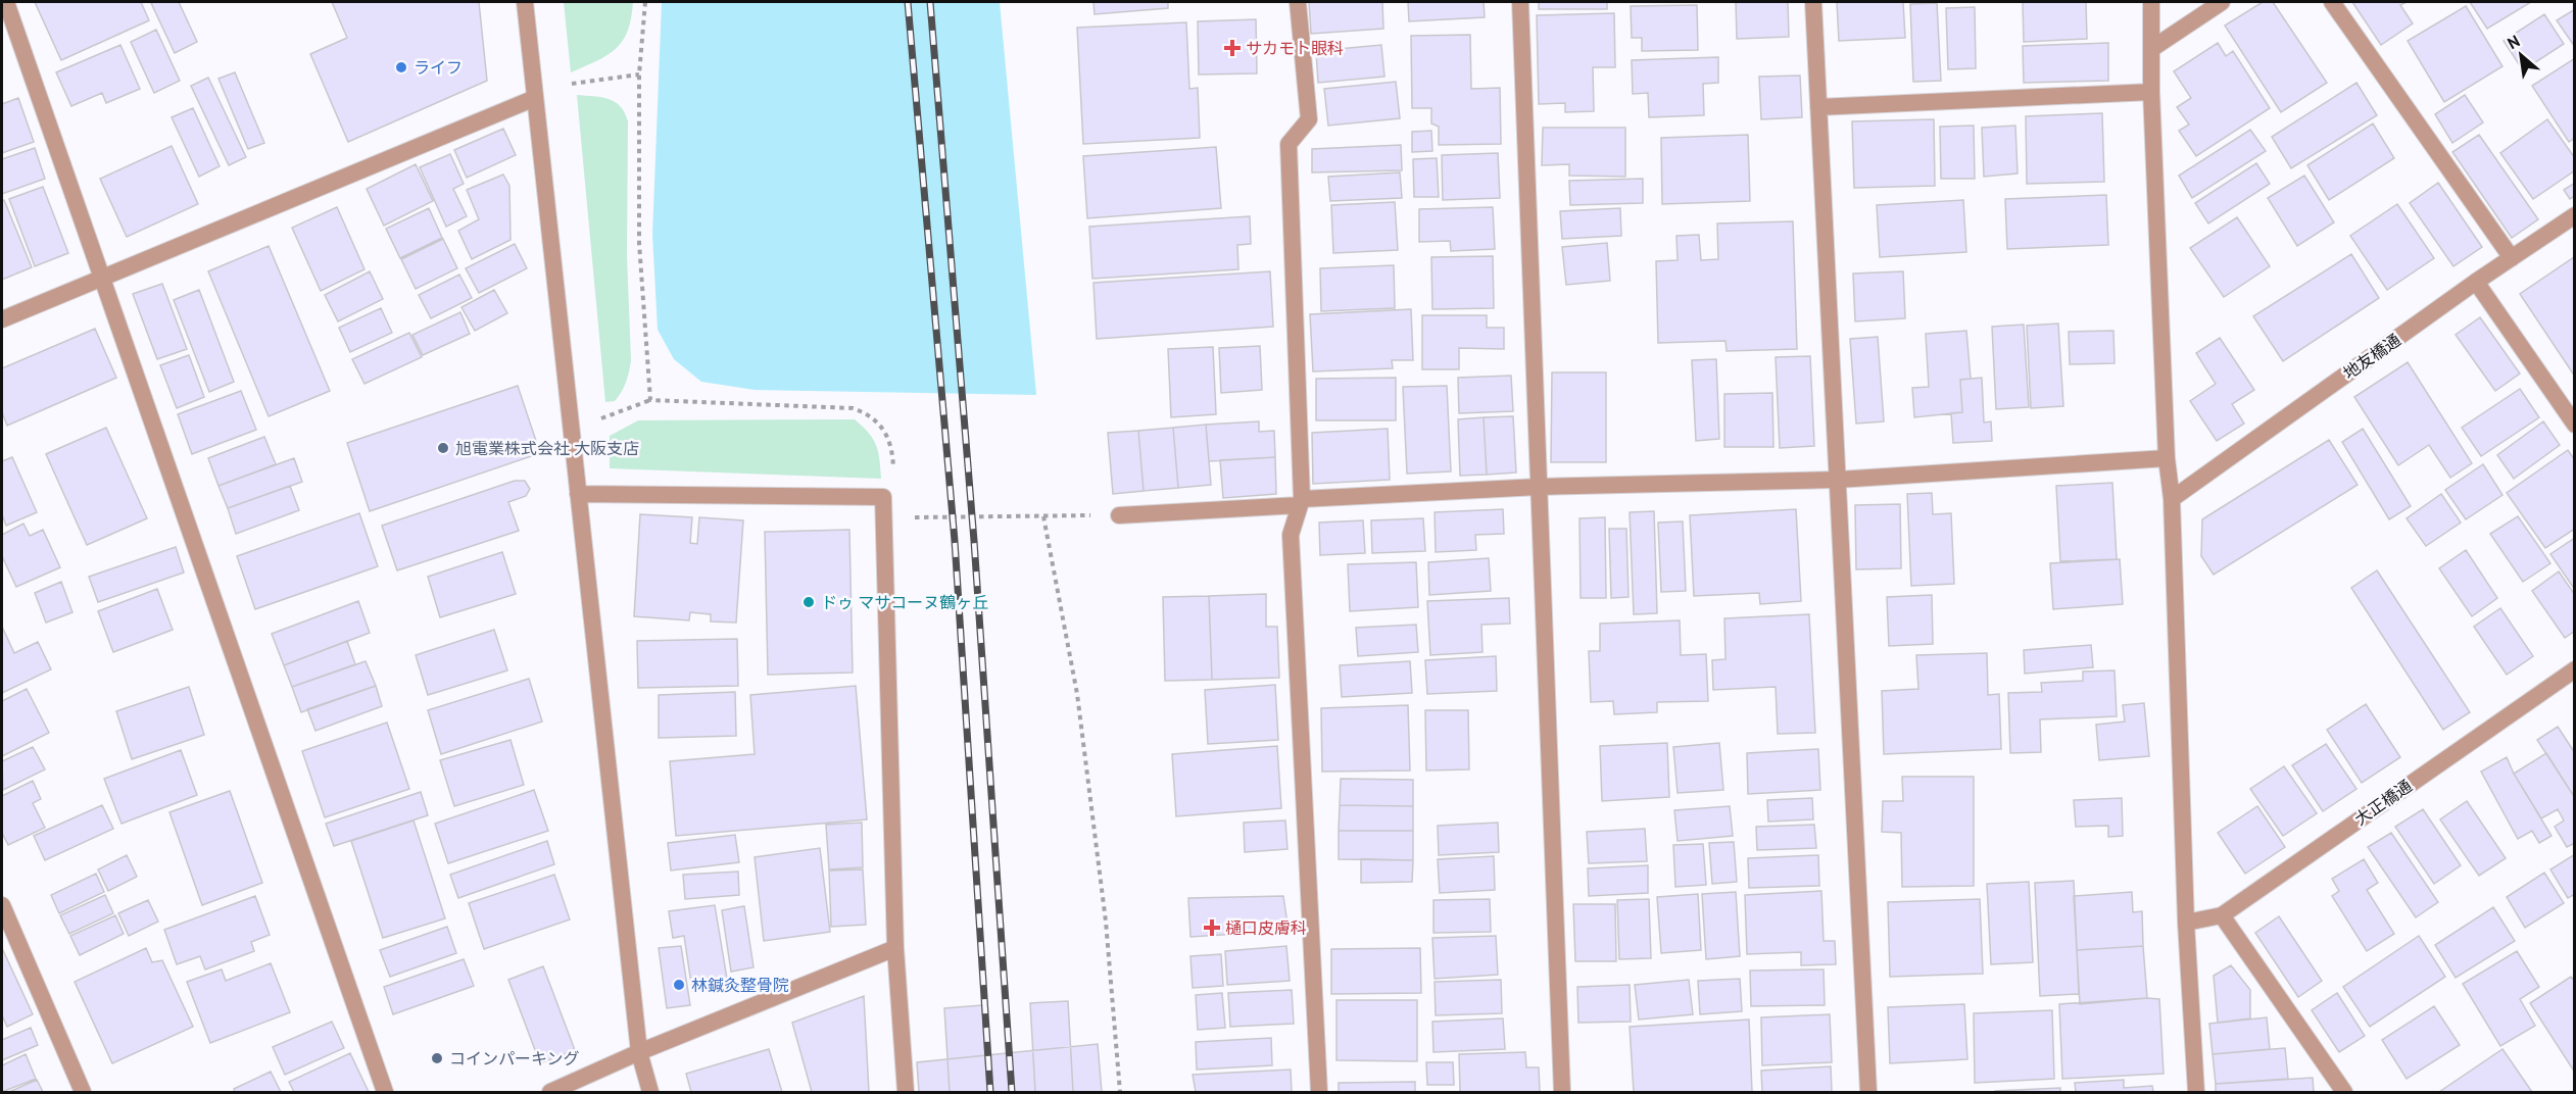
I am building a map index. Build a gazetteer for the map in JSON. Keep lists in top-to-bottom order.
{
  "streets": {
    "street": ["地友橋通", "大正橋通"]
  },
  "places": {
    "health": ["サカモト眼科", "樋口皮膚科"],
    "other": [
      "ライフ",
      "旭電業株式会社 大阪支店",
      "ドゥ マサコーヌ鶴ヶ丘",
      "林鍼灸整骨院",
      "コインパーキング"
    ]
  },
  "north": "top left"
}
